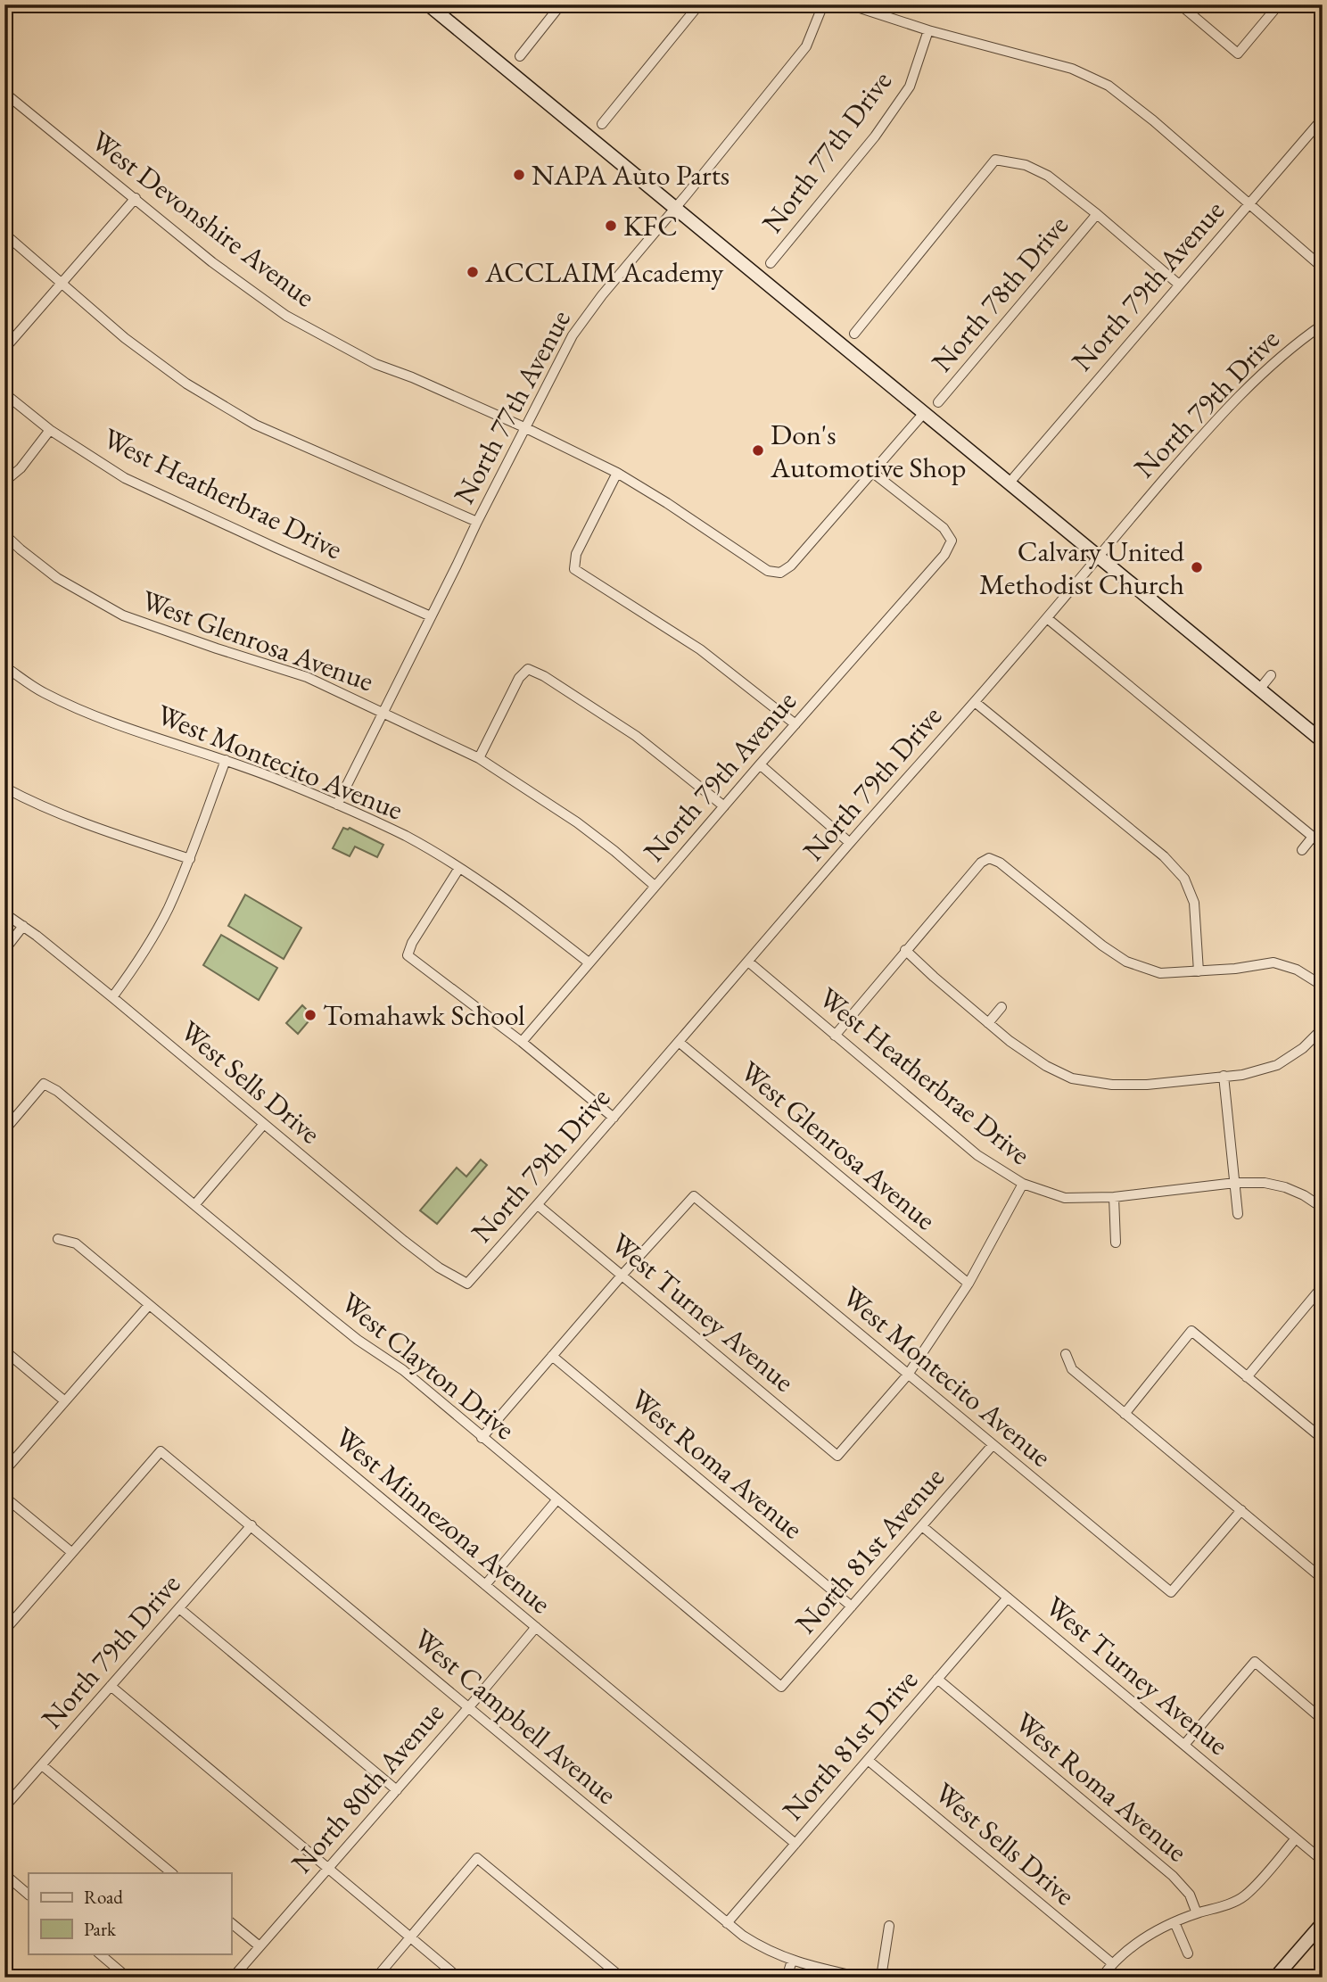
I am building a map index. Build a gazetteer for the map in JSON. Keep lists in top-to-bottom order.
{
  "streets": {
    "street": [
      "North 77th Drive",
      "West Devonshire Avenue",
      "North 79th Avenue",
      "North 78th Drive",
      "North 79th Drive",
      "North 77th Avenue",
      "West Heatherbrae Drive",
      "West Glenrosa Avenue",
      "West Montecito Avenue",
      "West Sells Drive",
      "West Turney Avenue",
      "West Clayton Drive",
      "West Roma Avenue",
      "West Minnezona Avenue",
      "North 81st Avenue",
      "West Campbell Avenue",
      "North 81st Drive",
      "North 80th Avenue"
    ]
  },
  "crossings": [
    ["West Devonshire Avenue", "North 79th Avenue"],
    ["West Devonshire Avenue", "North 77th Avenue"],
    ["North 79th Avenue", "West Glenrosa Avenue"],
    ["North 79th Avenue", "West Montecito Avenue"],
    ["North 79th Drive", "West Heatherbrae Drive"],
    ["North 79th Drive", "West Glenrosa Avenue"],
    ["North 79th Drive", "West Sells Drive"],
    ["North 79th Drive", "West Turney Avenue"],
    ["North 79th Drive", "West Campbell Avenue"],
    ["North 77th Avenue", "West Heatherbrae Drive"],
    ["North 77th Avenue", "West Glenrosa Avenue"],
    ["North 77th Avenue", "West Montecito Avenue"],
    ["West Montecito Avenue", "West Turney Avenue"],
    ["West Montecito Avenue", "North 81st Avenue"],
    ["West Sells Drive", "North 81st Drive"],
    ["West Turney Avenue", "North 81st Avenue"],
    ["West Turney Avenue", "North 81st Drive"],
    ["West Clayton Drive", "North 81st Avenue"],
    ["West Roma Avenue", "North 81st Avenue"],
    ["West Roma Avenue", "North 81st Drive"],
    ["West Minnezona Avenue", "North 81st Drive"],
    ["West Minnezona Avenue", "North 80th Avenue"],
    ["West Campbell Avenue", "North 81st Drive"],
    ["West Campbell Avenue", "North 80th Avenue"]
  ],
  "places": [
    "NAPA Auto Parts",
    "KFC",
    "ACCLAIM Academy",
    "Don's Automotive Shop",
    "Calvary United Methodist Church",
    "Tomahawk School"
  ],
  "legend": ["Road", "Park"]
}
